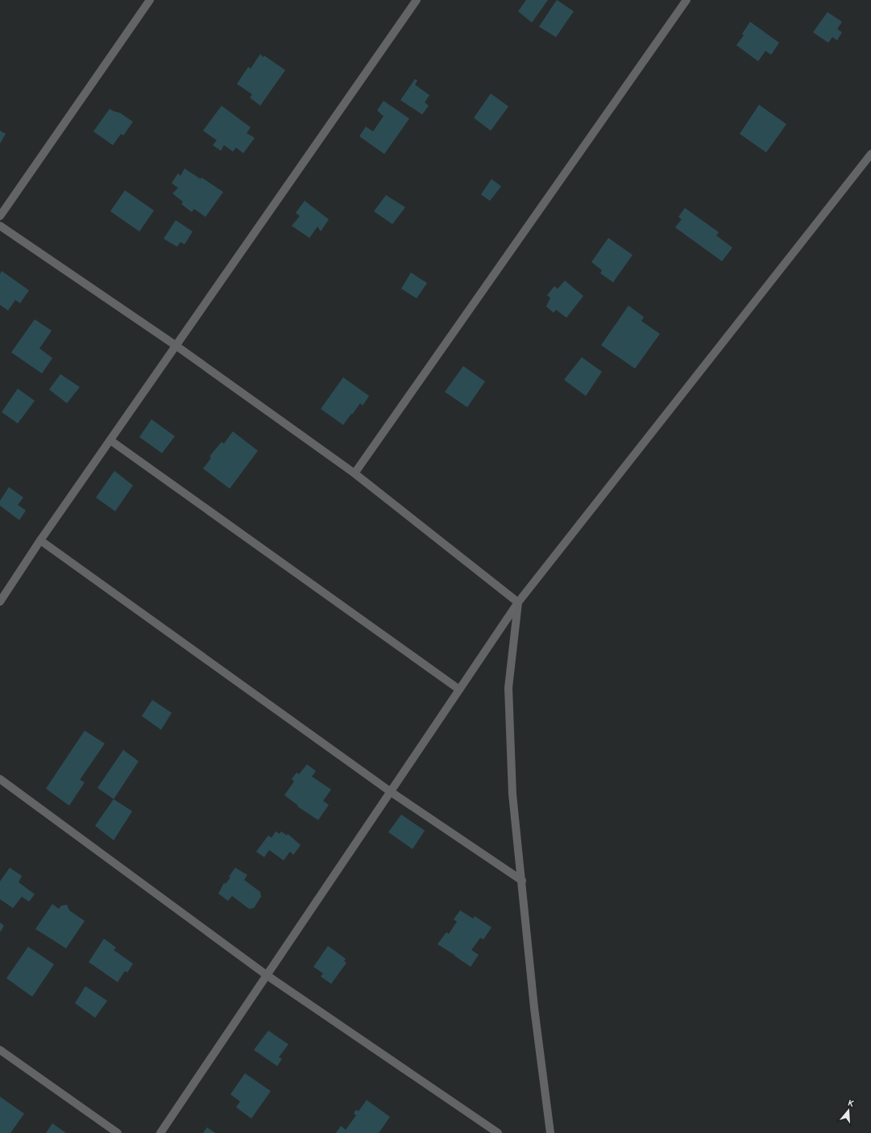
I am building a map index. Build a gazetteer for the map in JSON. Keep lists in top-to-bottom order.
{
  "north": "top"
}
